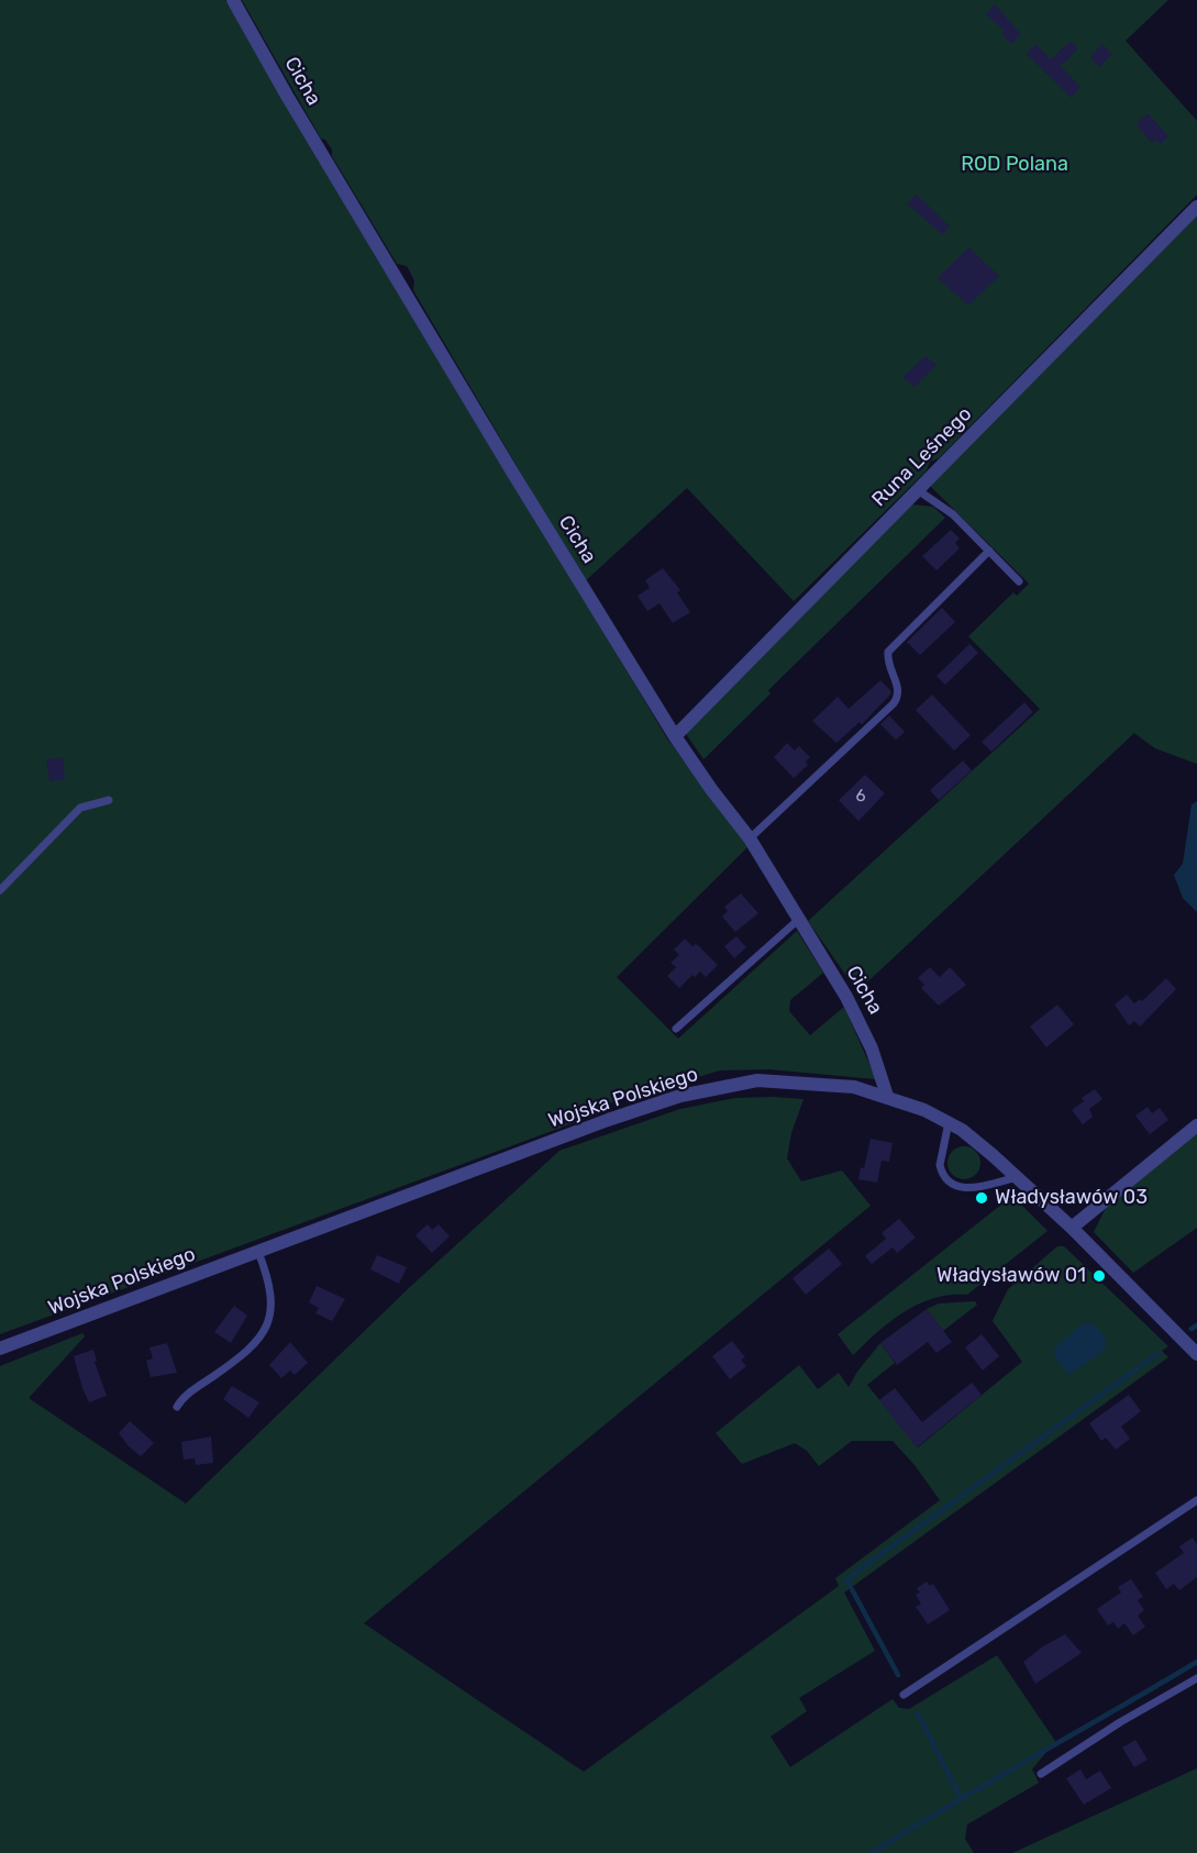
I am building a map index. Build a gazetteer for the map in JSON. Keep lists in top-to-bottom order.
{
  "streets": {
    "street": ["Cicha", "Runa Leśnego", "Wojska Polskiego"]
  },
  "crossings": [
    ["Cicha", "Runa Leśnego"],
    ["Cicha", "Wojska Polskiego"]
  ],
  "parks": ["ROD Polana"],
  "places": ["Władysławów 03", "Władysławów 01"],
  "house_numbers": ["6"]
}
